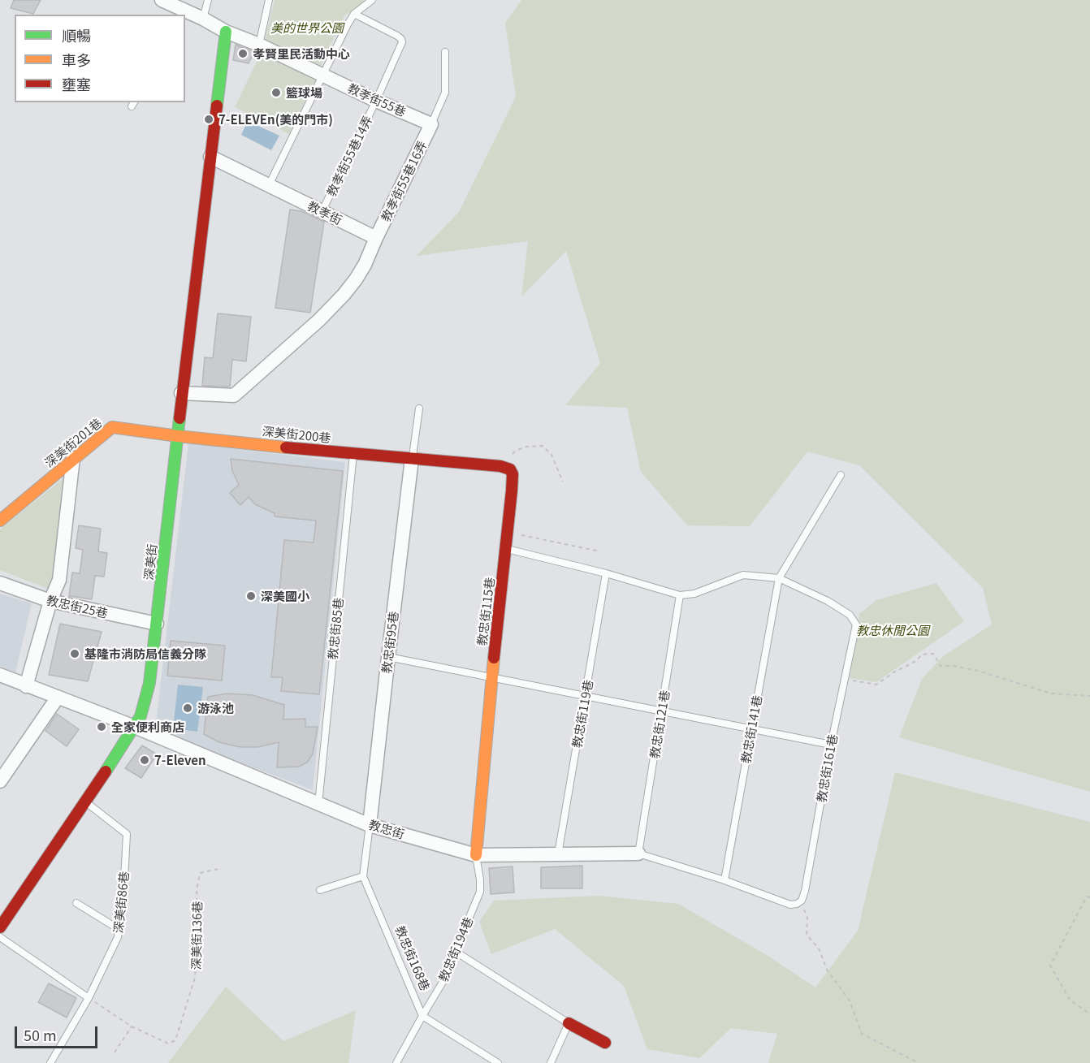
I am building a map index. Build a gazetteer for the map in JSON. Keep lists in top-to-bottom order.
{
  "streets": {
    "street": [
      "教孝街55巷",
      "教孝街55巷16弄",
      "教孝街",
      "深美街200巷",
      "深美街201巷",
      "深美街",
      "教忠街25巷",
      "教忠街115巷",
      "教忠街95巷",
      "教忠街"
    ],
    "lane": [
      "教孝街55巷14弄",
      "教忠街85巷",
      "教忠街119巷",
      "教忠街121巷",
      "教忠街141巷",
      "教忠街161巷",
      "深美街86巷",
      "教忠街194巷",
      "教忠街168巷"
    ],
    "path": ["深美街136巷"]
  },
  "crossings": [
    ["教孝街55巷", "教孝街55巷14弄"],
    ["教孝街55巷", "教孝街55巷16弄"],
    ["教孝街55巷14弄", "教孝街"],
    ["教孝街55巷16弄", "教孝街"],
    ["教孝街", "深美街"],
    ["深美街200巷", "深美街201巷"],
    ["深美街200巷", "深美街"],
    ["深美街200巷", "教忠街85巷"],
    ["深美街200巷", "教忠街95巷"],
    ["深美街201巷", "深美街"],
    ["深美街", "教忠街25巷"],
    ["深美街", "教忠街"],
    ["深美街", "深美街86巷"],
    ["教忠街115巷", "教忠街"],
    ["教忠街115巷", "教忠街194巷"],
    ["教忠街85巷", "教忠街"],
    ["教忠街95巷", "教忠街"],
    ["教忠街119巷", "教忠街"],
    ["教忠街121巷", "教忠街"],
    ["教忠街141巷", "教忠街161巷"],
    ["教忠街141巷", "教忠街"],
    ["教忠街161巷", "教忠街"],
    ["教忠街", "教忠街194巷"],
    ["深美街86巷", "深美街136巷"],
    ["教忠街194巷", "教忠街168巷"]
  ],
  "parks": ["美的世界公園", "教忠休閒公園"],
  "places": [
    "孝賢里民活動中心",
    "籃球場",
    "7-ELEVEn(美的門市)",
    "深美國小",
    "基隆市消防局信義分隊",
    "游泳池",
    "全家便利商店",
    "7-Eleven"
  ],
  "legend": ["順暢", "車多", "壅塞"],
  "scale_bar": "50 m"
}
